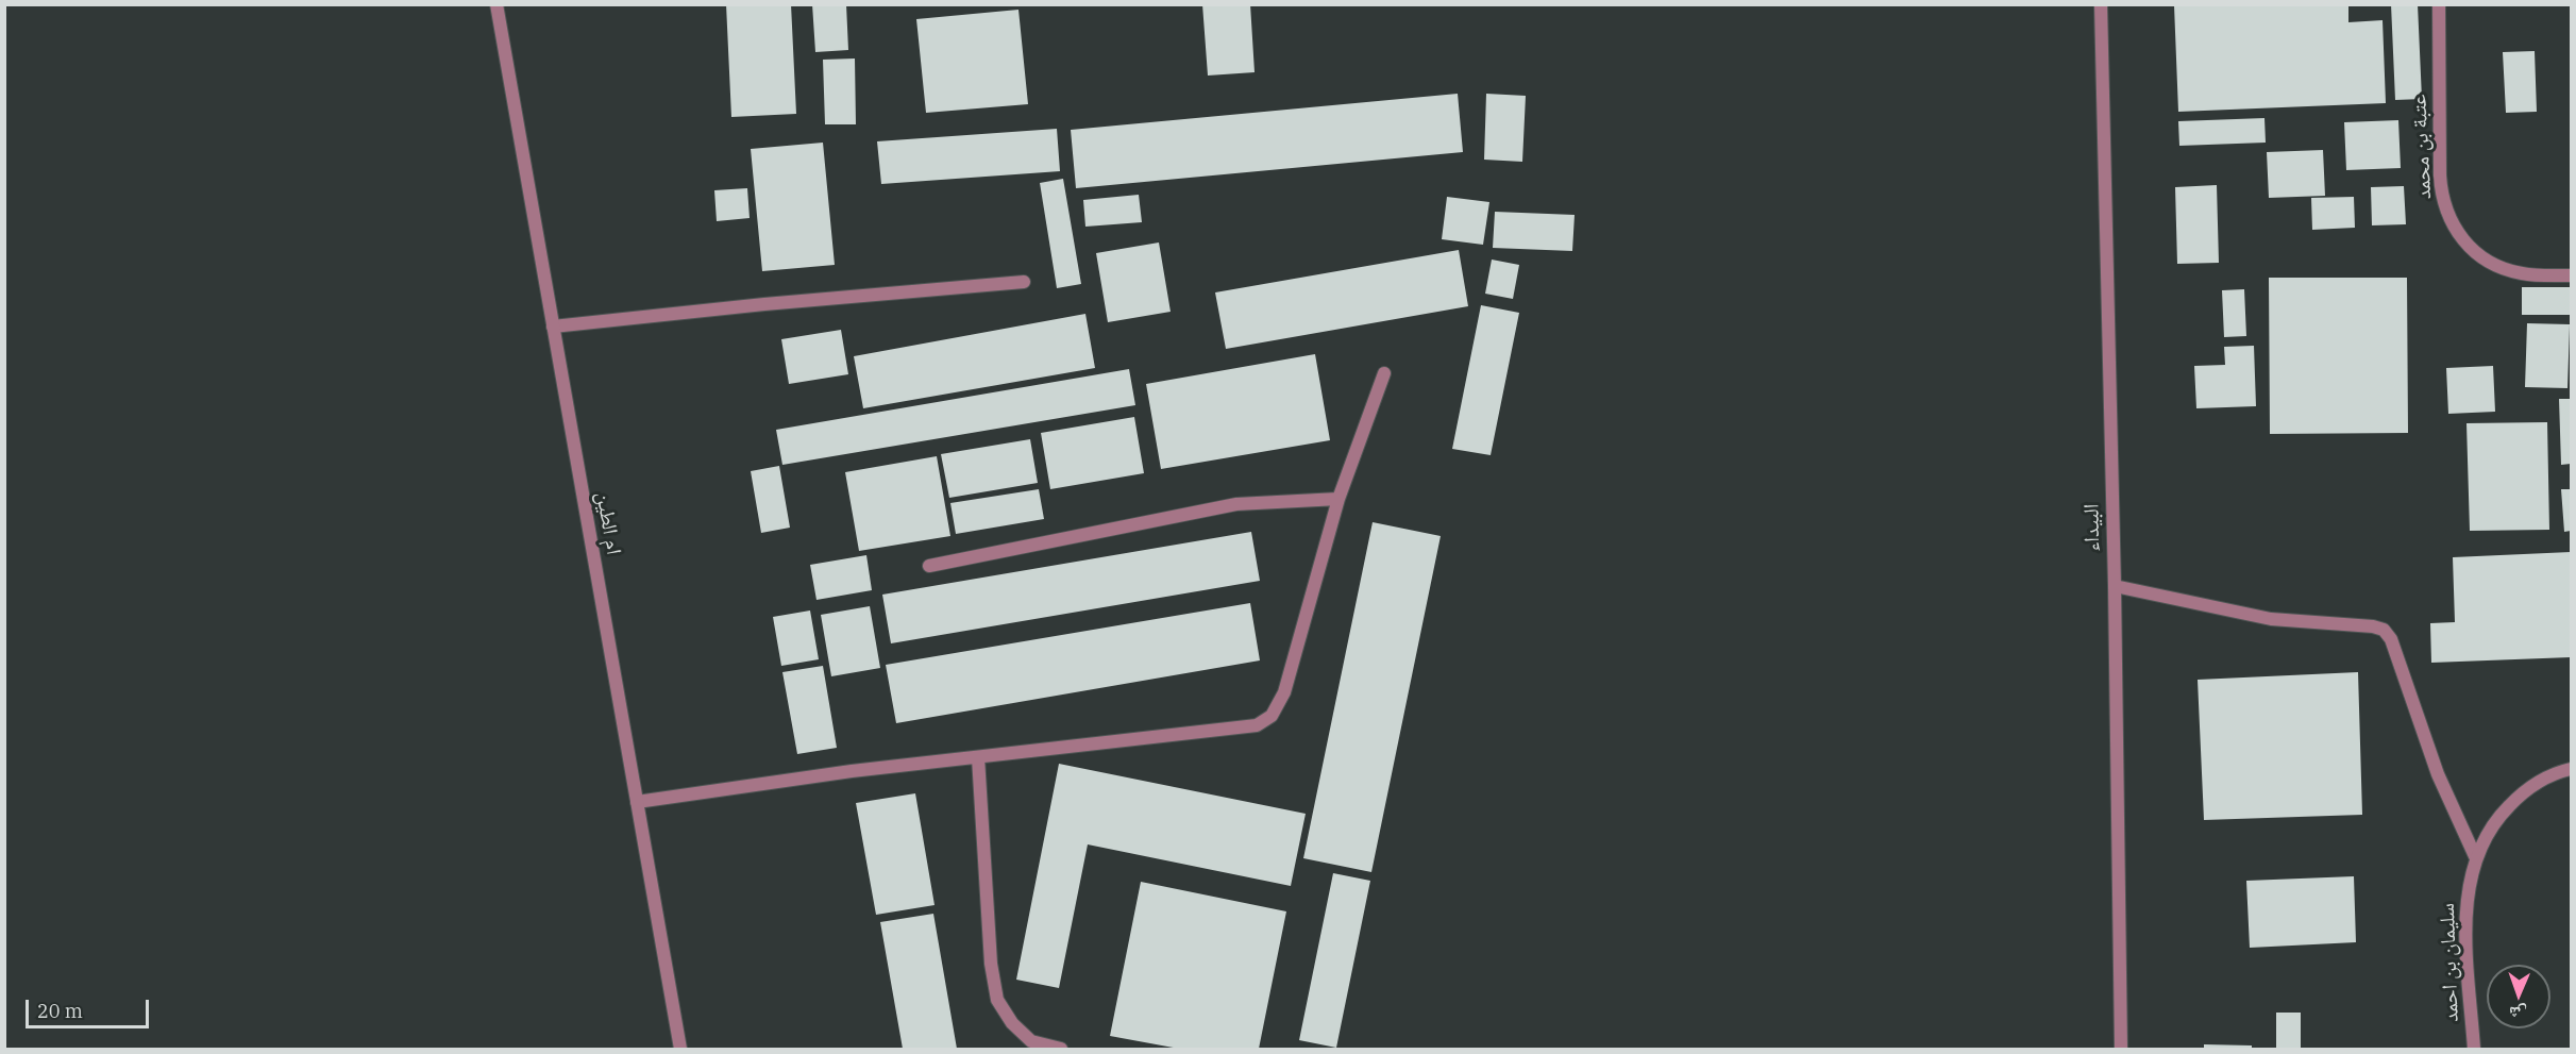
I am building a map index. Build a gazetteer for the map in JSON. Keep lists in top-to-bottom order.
{
  "streets": {
    "street": [
      "عتبة بن محمد",
      "ام الطين",
      "البيداء",
      "سليمان بن احمد"
    ]
  },
  "scale_bar": "20 m",
  "north": "bottom"
}
